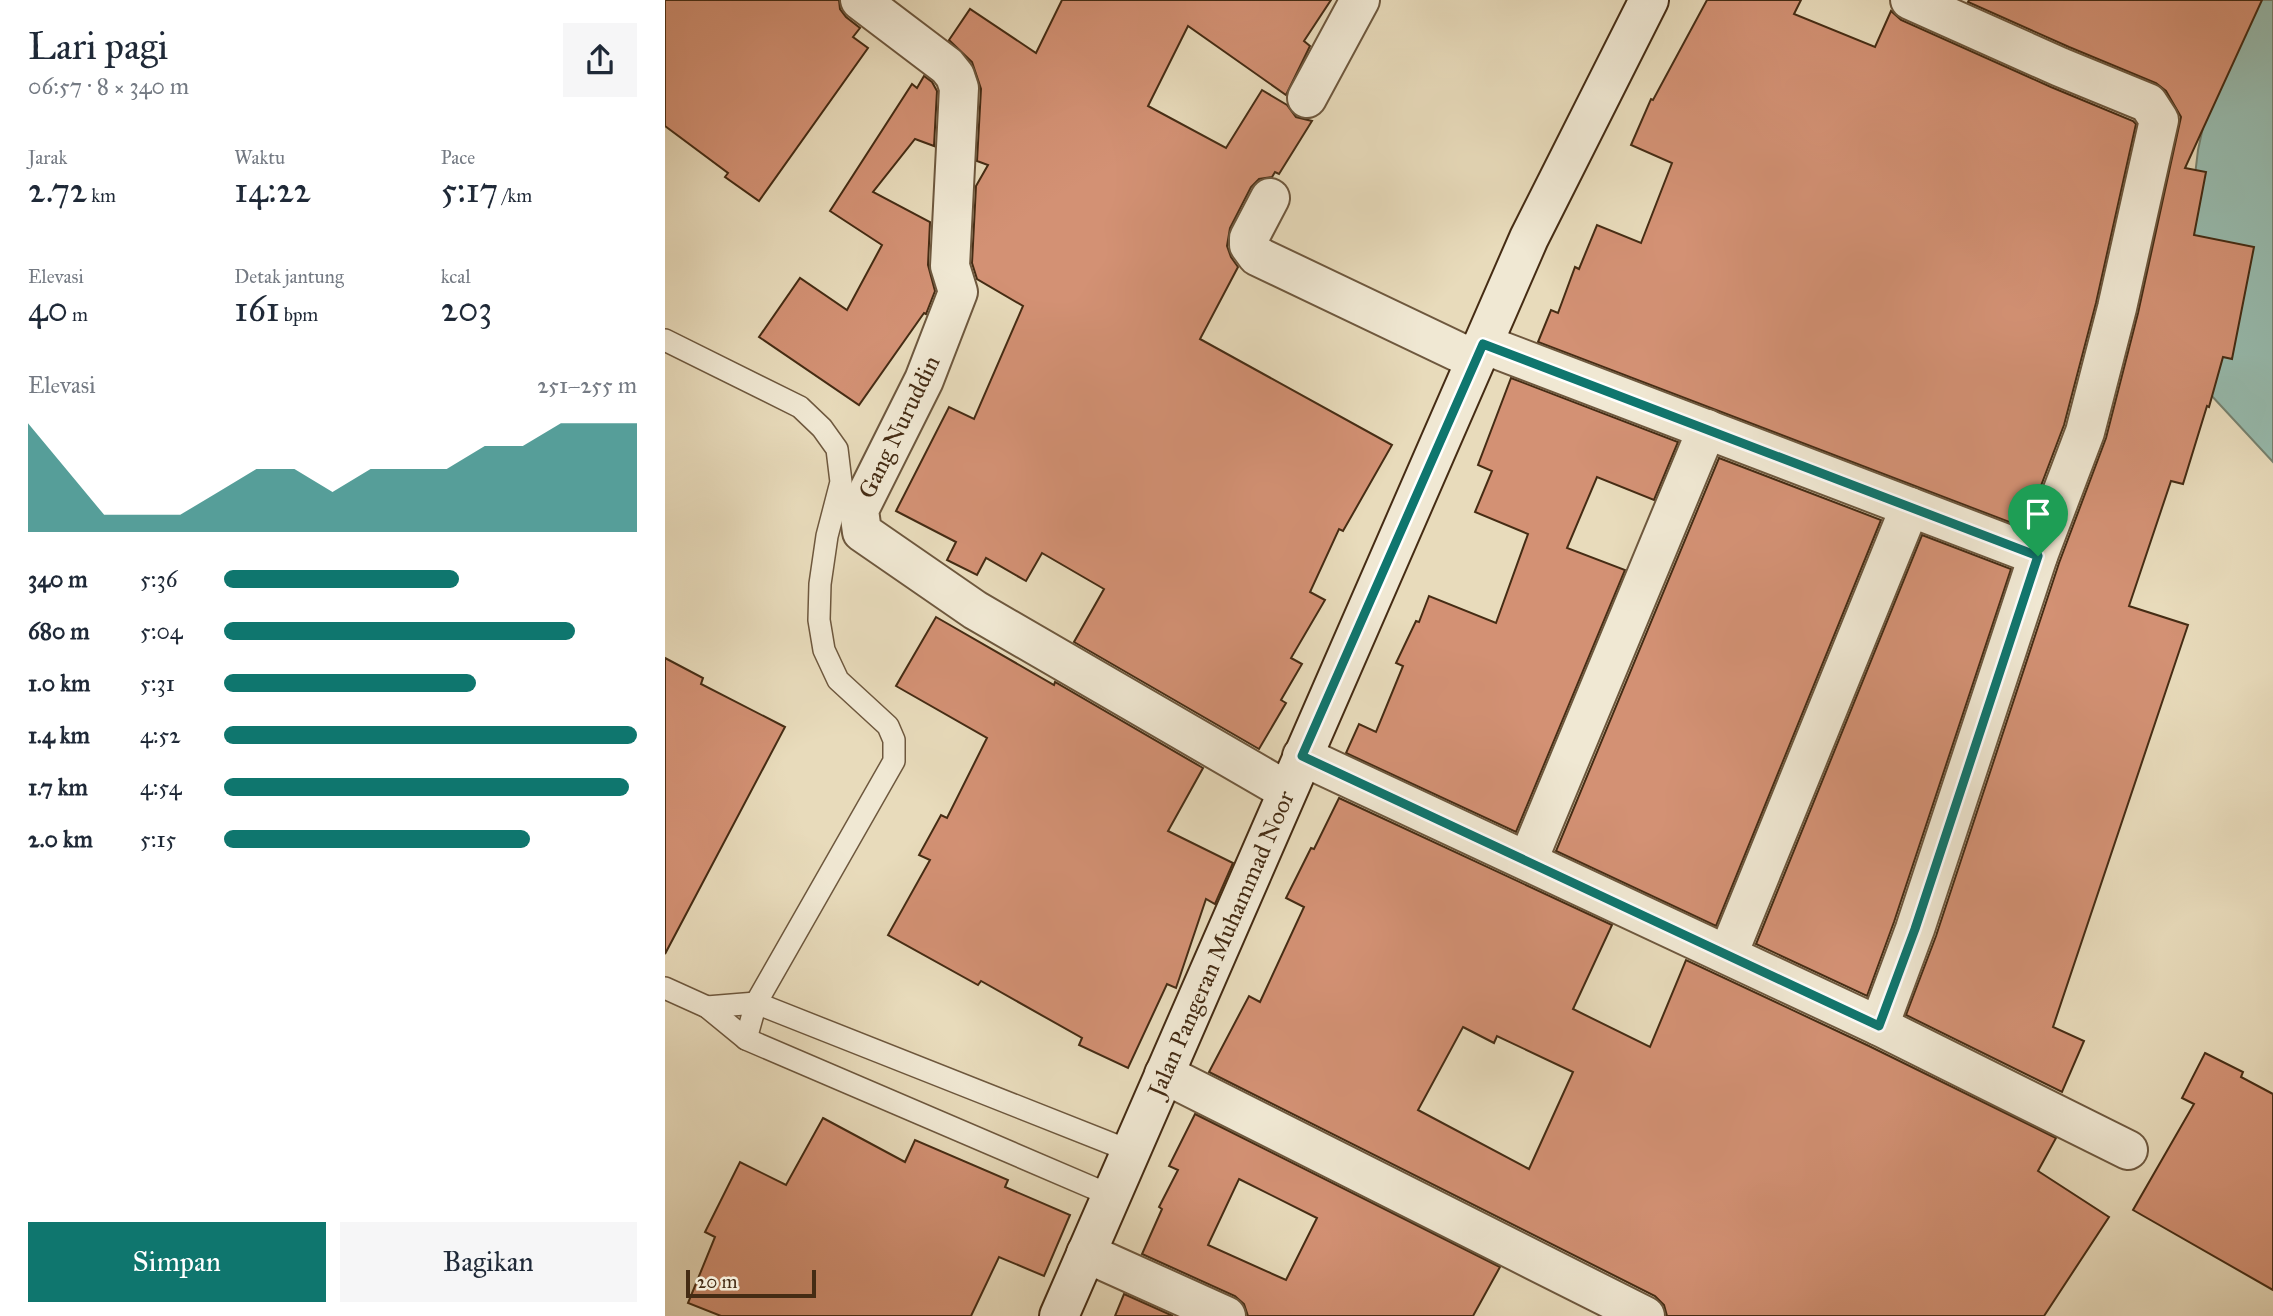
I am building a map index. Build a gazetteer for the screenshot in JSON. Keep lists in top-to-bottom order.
{
  "streets": {
    "street": ["Gang Nuruddin", "Jalan Pangeran Muhammad Noor"]
  },
  "crossings": [
    ["Gang Nuruddin", "Jalan Pangeran Muhammad Noor"]
  ],
  "scale_bar": "20 m",
  "page": {
    "heading": ["Lari pagi", "06:57 · 8 × 340 m"],
    "stats": [
      ["Jarak", "2.72 km"],
      ["Waktu", "14:22"],
      ["Pace", "5:17 /km"],
      ["Elevasi", "40 m"],
      ["Detak jantung", "161 bpm"],
      ["kcal", "203"]
    ],
    "chart": ["Elevasi", "251–255 m"],
    "list": [
      {
        "name": "340 m",
        "note": "5:36"
      },
      {
        "name": "680 m",
        "note": "5:04"
      },
      {
        "name": "1.0 km",
        "note": "5:31"
      },
      {
        "name": "1.4 km",
        "note": "4:52"
      },
      {
        "name": "1.7 km",
        "note": "4:54"
      },
      {
        "name": "2.0 km",
        "note": "5:15"
      }
    ],
    "buttons": ["Simpan", "Bagikan"],
    "scale": "20 m"
  }
}
